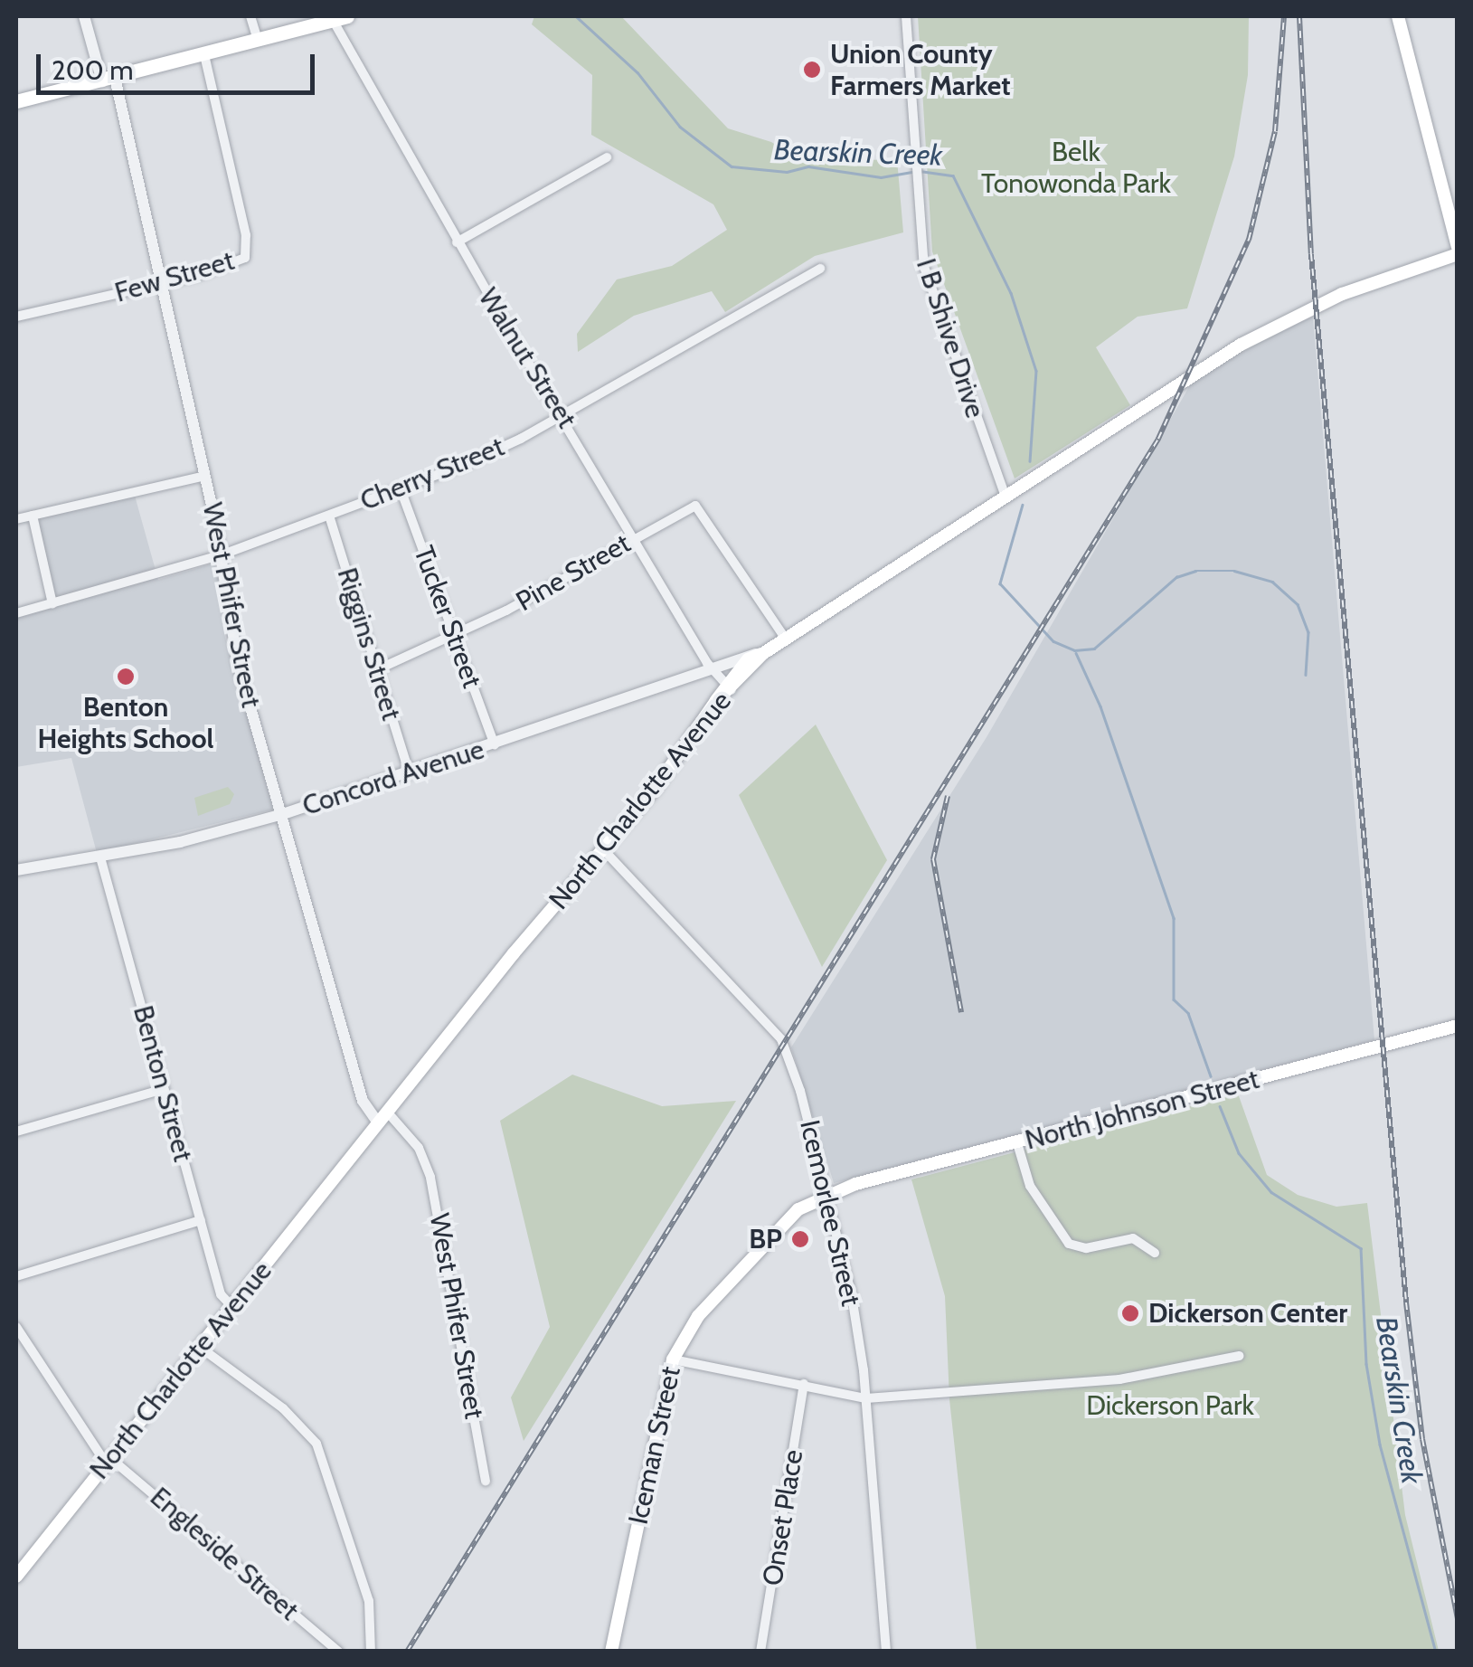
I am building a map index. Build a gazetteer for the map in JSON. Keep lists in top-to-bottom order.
{
  "streets": {
    "main road": ["North Charlotte Avenue", "North Johnson Street", "Iceman Street"],
    "street": [
      "Few Street",
      "I B Shive Drive",
      "Walnut Street",
      "Cherry Street",
      "Pine Street",
      "West Phifer Street",
      "Tucker Street",
      "Riggins Street",
      "Concord Avenue",
      "Benton Street",
      "Icemorlee Street",
      "Onset Place",
      "Engleside Street"
    ]
  },
  "crossings": [
    ["Few Street", "West Phifer Street"],
    ["Walnut Street", "Cherry Street"],
    ["Walnut Street", "Pine Street"],
    ["Walnut Street", "Concord Avenue"],
    ["Walnut Street", "North Charlotte Avenue"],
    ["Cherry Street", "West Phifer Street"],
    ["Cherry Street", "Tucker Street"],
    ["Cherry Street", "Riggins Street"],
    ["Pine Street", "Tucker Street"],
    ["Pine Street", "Riggins Street"],
    ["West Phifer Street", "Concord Avenue"],
    ["West Phifer Street", "North Charlotte Avenue"],
    ["Tucker Street", "Concord Avenue"],
    ["Riggins Street", "Concord Avenue"],
    ["Concord Avenue", "Benton Street"],
    ["North Charlotte Avenue", "Benton Street"],
    ["North Charlotte Avenue", "Icemorlee Street"],
    ["North Charlotte Avenue", "Engleside Street"],
    ["North Johnson Street", "Icemorlee Street"],
    ["North Johnson Street", "Iceman Street"],
    ["Icemorlee Street", "Iceman Street"]
  ],
  "water": ["Bearskin Creek"],
  "parks": ["Belk Tonowonda Park", "Dickerson Park"],
  "places": [
    "Union County Farmers Market",
    "Benton Heights School",
    "BP",
    "Dickerson Center"
  ],
  "scale_bar": "200 m"
}
